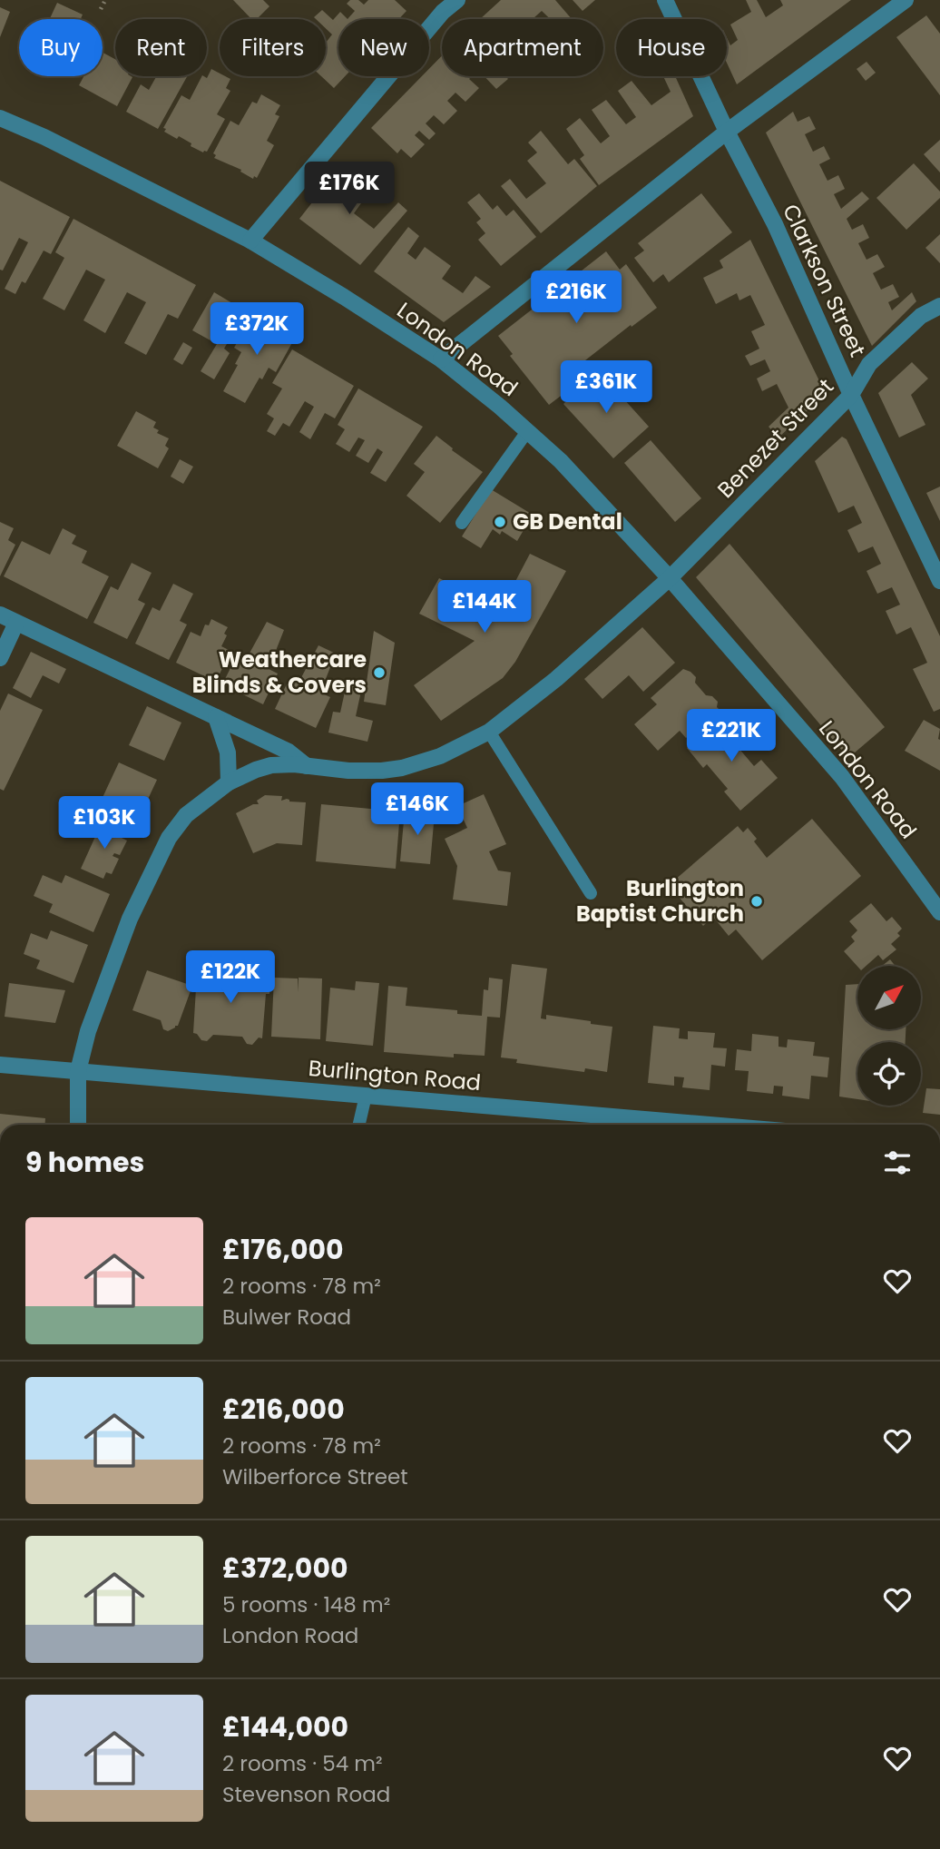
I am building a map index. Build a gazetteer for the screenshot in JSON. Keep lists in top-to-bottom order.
{
  "streets": {
    "street": [
      "Clarkson Street",
      "London Road",
      "Benezet Street",
      "Burlington Road"
    ]
  },
  "crossings": [
    ["Clarkson Street", "Benezet Street"],
    ["London Road", "Benezet Street"],
    ["Benezet Street", "Burlington Road"]
  ],
  "places": ["GB Dental", "Weathercare Blinds & Covers", "Burlington Baptist Church"],
  "north": "top right",
  "page": {
    "chip": [
      "Buy",
      "Rent",
      "Filters",
      "New",
      "Apartment",
      "House"
    ],
    "price": [
      "£176K",
      "£216K",
      "£372K",
      "£361K",
      "£144K",
      "£221K",
      "£146K",
      "£103K",
      "£122K"
    ],
    "heading": "9 homes",
    "list": [
      {
        "name": "£176,000",
        "note": "2 rooms · 78 m² · Bulwer Road"
      },
      {
        "name": "£216,000",
        "note": "2 rooms · 78 m² · Wilberforce Street"
      },
      {
        "name": "£372,000",
        "note": "5 rooms · 148 m² · London Road"
      },
      {
        "name": "£144,000",
        "note": "2 rooms · 54 m² · Stevenson Road"
      }
    ]
  }
}
